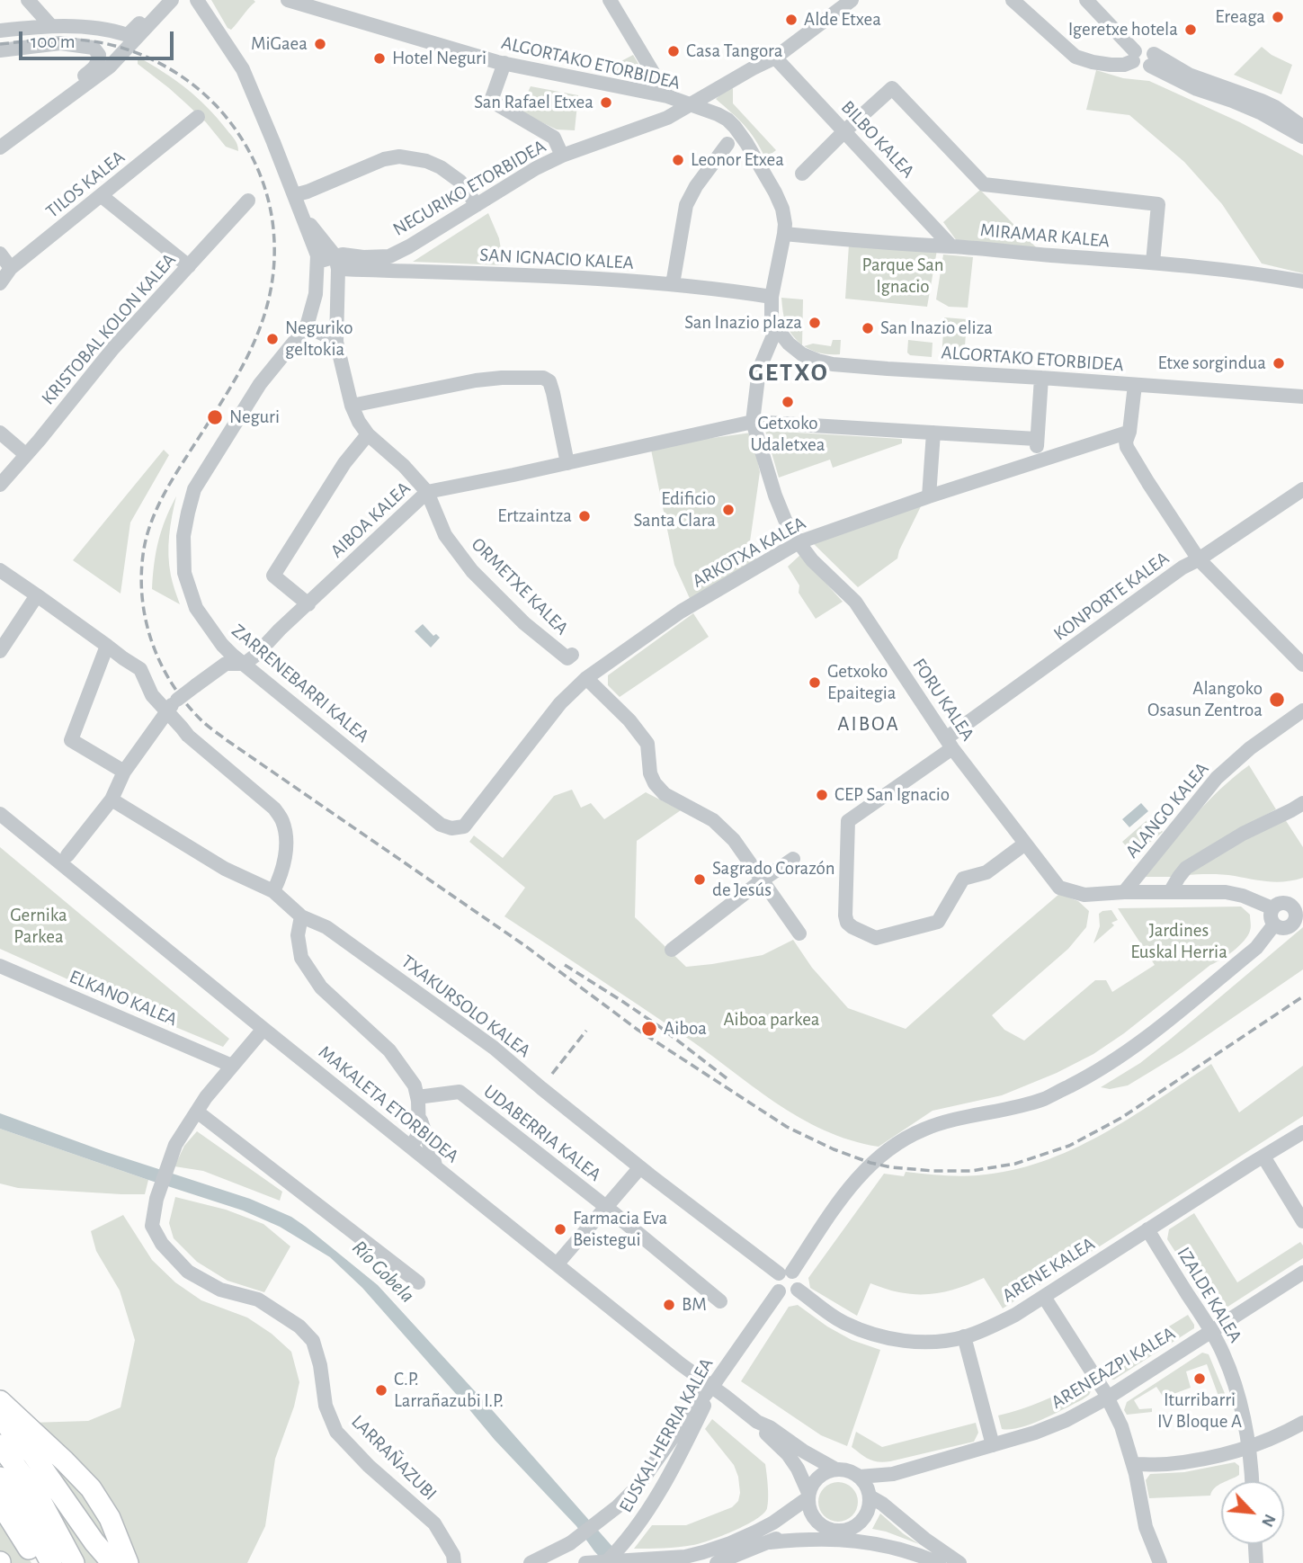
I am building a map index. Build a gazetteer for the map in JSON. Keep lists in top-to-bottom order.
{
  "streets": {
    "street": [
      "ALGORTAKO ETORBIDEA",
      "BILBO KALEA",
      "TILOS KALEA",
      "NEGURIKO ETORBIDEA",
      "MIRAMAR KALEA",
      "SAN IGNACIO KALEA",
      "KRISTOBAL KOLON KALEA",
      "AIBOA KALEA",
      "ARKOTXA KALEA",
      "ORMETXE KALEA",
      "KONPORTE KALEA",
      "ZARRENEBARRI KALEA",
      "FORU KALEA",
      "ALANGO KALEA",
      "ELKANO KALEA",
      "TXAKURSOLO KALEA",
      "MAKALETA ETORBIDEA",
      "UDABERRIA KALEA",
      "ARENE KALEA",
      "IZALDE KALEA",
      "ARENEAZPI KALEA",
      "EUSKAL HERRIA KALEA",
      "LARRAÑAZUBI"
    ]
  },
  "crossings": [
    ["ALGORTAKO ETORBIDEA", "NEGURIKO ETORBIDEA"],
    ["ALGORTAKO ETORBIDEA", "MIRAMAR KALEA"],
    ["ALGORTAKO ETORBIDEA", "SAN IGNACIO KALEA"],
    ["ALGORTAKO ETORBIDEA", "FORU KALEA"],
    ["BILBO KALEA", "NEGURIKO ETORBIDEA"],
    ["BILBO KALEA", "MIRAMAR KALEA"],
    ["NEGURIKO ETORBIDEA", "SAN IGNACIO KALEA"],
    ["AIBOA KALEA", "ORMETXE KALEA"],
    ["AIBOA KALEA", "ZARRENEBARRI KALEA"],
    ["AIBOA KALEA", "FORU KALEA"],
    ["AIBOA KALEA", "TXAKURSOLO KALEA"],
    ["ARKOTXA KALEA", "ZARRENEBARRI KALEA"],
    ["ARKOTXA KALEA", "FORU KALEA"],
    ["KONPORTE KALEA", "FORU KALEA"],
    ["FORU KALEA", "ALANGO KALEA"],
    ["ELKANO KALEA", "LARRAÑAZUBI"],
    ["TXAKURSOLO KALEA", "UDABERRIA KALEA"],
    ["TXAKURSOLO KALEA", "ARENE KALEA"],
    ["TXAKURSOLO KALEA", "EUSKAL HERRIA KALEA"],
    ["MAKALETA ETORBIDEA", "UDABERRIA KALEA"],
    ["MAKALETA ETORBIDEA", "ARENEAZPI KALEA"],
    ["MAKALETA ETORBIDEA", "LARRAÑAZUBI"],
    ["ARENE KALEA", "IZALDE KALEA"],
    ["ARENE KALEA", "EUSKAL HERRIA KALEA"],
    ["IZALDE KALEA", "ARENEAZPI KALEA"]
  ],
  "districts": ["GETXO", "AIBOA"],
  "water": ["Río Gobela"],
  "parks": [
    "Parque San Ignacio",
    "Gernika Parkea",
    "Jardines Euskal Herria",
    "Aiboa parkea"
  ],
  "places": [
    "Ereaga",
    "Alde Etxea",
    "Igeretxe hotela",
    "MiGaea",
    "Casa Tangora",
    "Hotel Neguri",
    "San Rafael Etxea",
    "Leonor Etxea",
    "San Inazio plaza",
    "San Inazio eliza",
    "Neguriko geltokia",
    "Etxe sorgindua",
    "Getxoko Udaletxea",
    "Neguri",
    "Edificio Santa Clara",
    "Ertzaintza",
    "Getxoko Epaitegia",
    "Alangoko Osasun Zentroa",
    "CEP San Ignacio",
    "Sagrado Corazón de Jesús",
    "Aiboa",
    "Farmacia Eva Beistegui",
    "BM",
    "Iturribarri IV Bloque A",
    "C.P. Larrañazubi I.P."
  ],
  "scale_bar": "100 m",
  "north": "bottom right"
}
